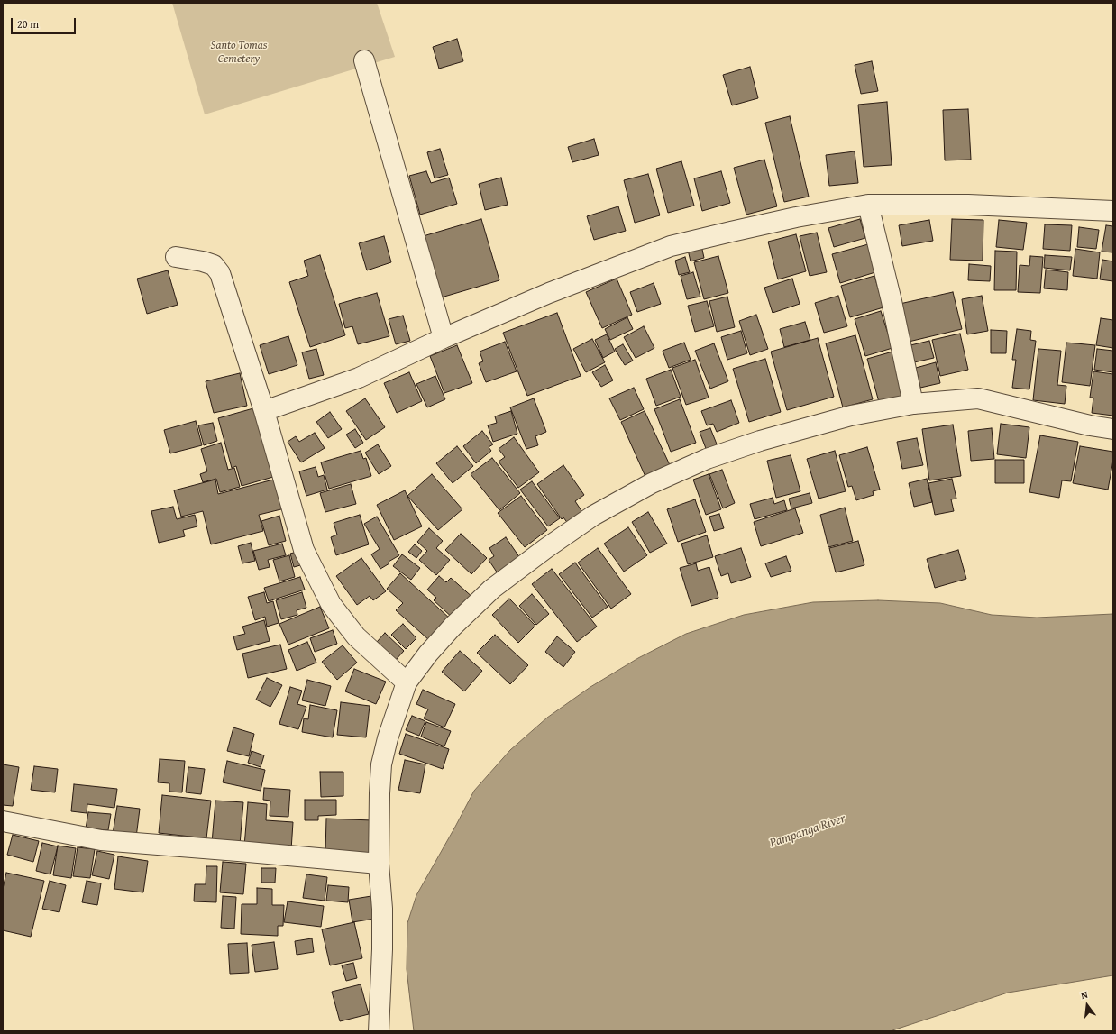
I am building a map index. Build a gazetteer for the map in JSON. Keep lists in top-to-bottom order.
{
  "water": ["Pampanga River"],
  "parks": ["Santo Tomas Cemetery"],
  "scale_bar": "20 m",
  "north": "top"
}
